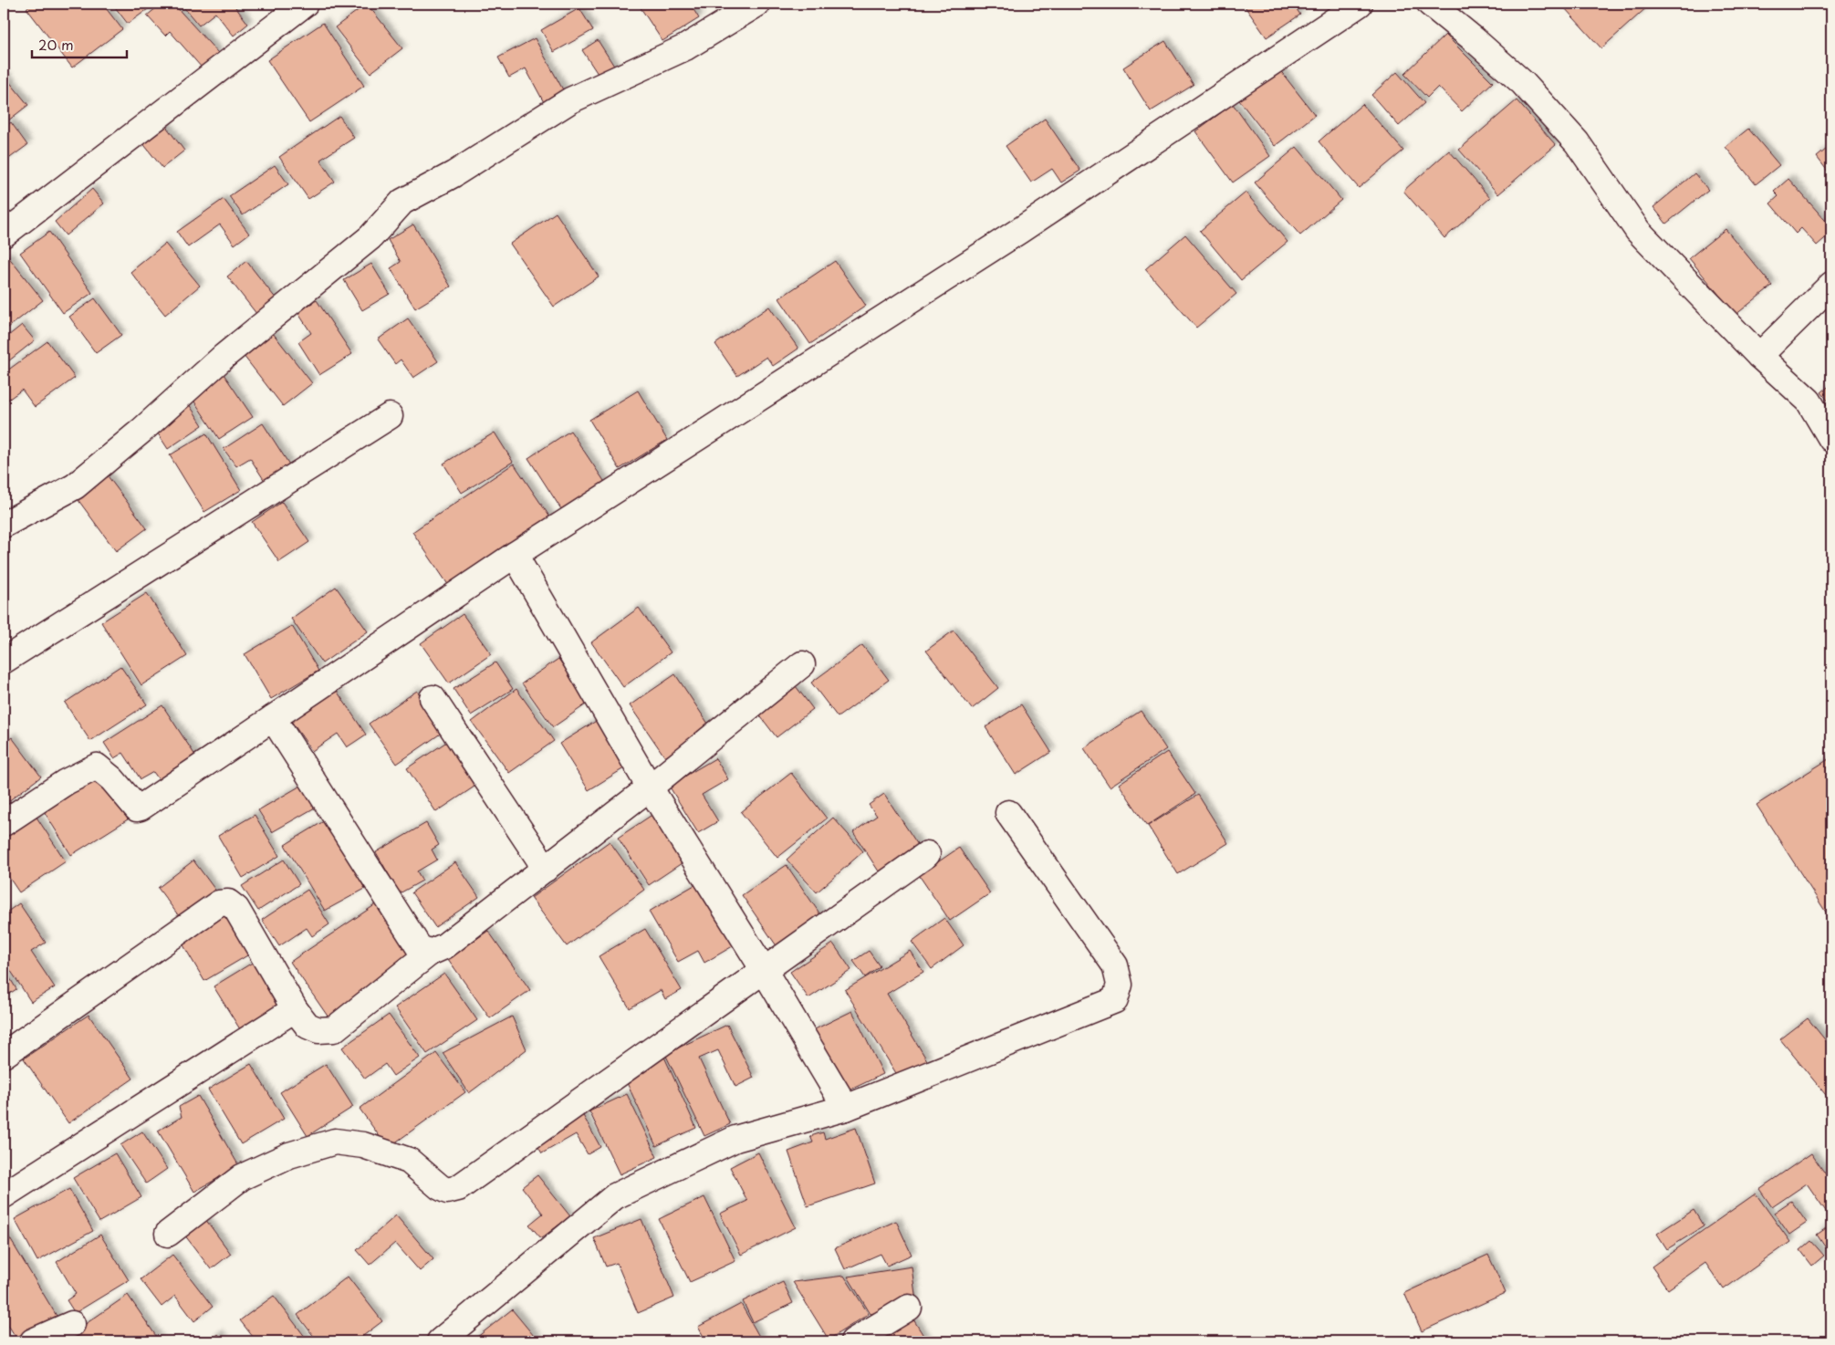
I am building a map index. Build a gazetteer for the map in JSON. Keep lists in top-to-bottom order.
{
  "scale_bar": "20 m"
}
